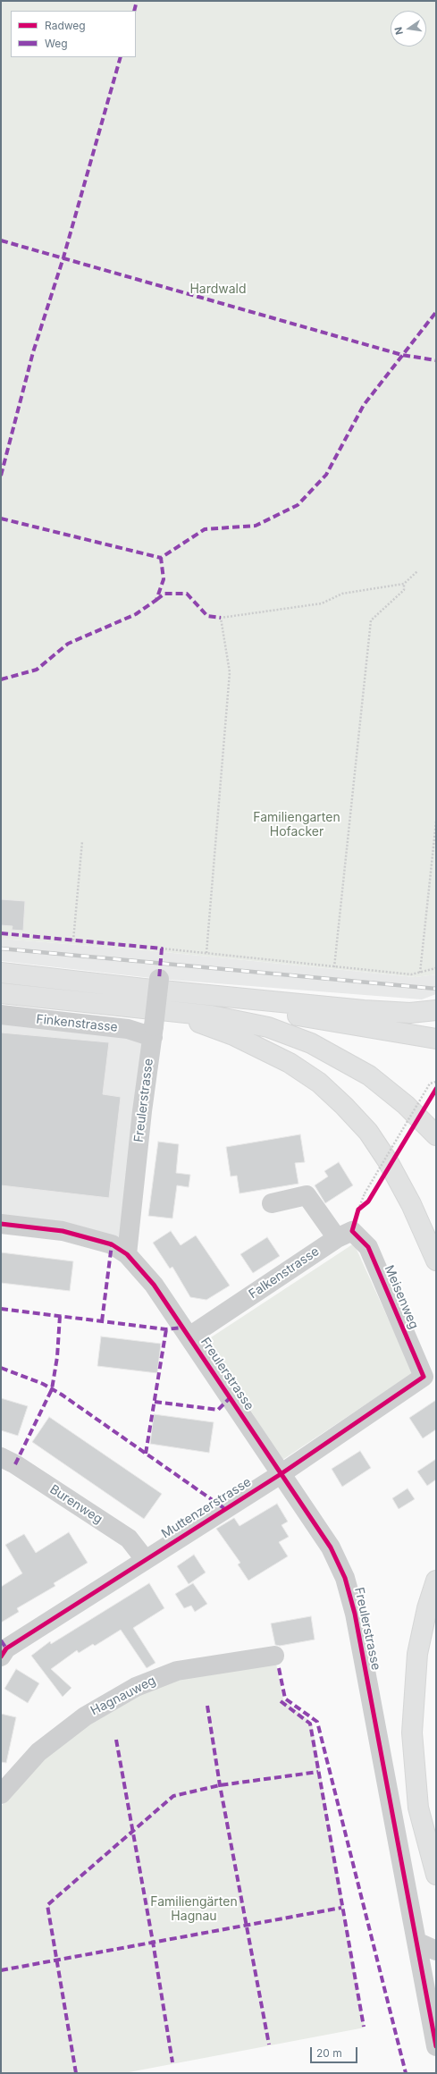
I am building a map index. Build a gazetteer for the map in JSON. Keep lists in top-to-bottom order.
{
  "streets": {
    "street": [
      "Finkenstrasse",
      "Freulerstrasse",
      "Falkenstrasse",
      "Meisenweg",
      "Burenweg",
      "Muttenzerstrasse",
      "Hagnauweg"
    ]
  },
  "crossings": [
    ["Finkenstrasse", "Freulerstrasse"],
    ["Freulerstrasse", "Falkenstrasse"],
    ["Freulerstrasse", "Muttenzerstrasse"],
    ["Falkenstrasse", "Meisenweg"],
    ["Meisenweg", "Muttenzerstrasse"],
    ["Burenweg", "Muttenzerstrasse"]
  ],
  "parks": ["Hardwald", "Familiengarten Hofacker", "Familiengärten Hagnau"],
  "legend": ["Radweg", "Weg"],
  "scale_bar": "20 m",
  "north": "left"
}
